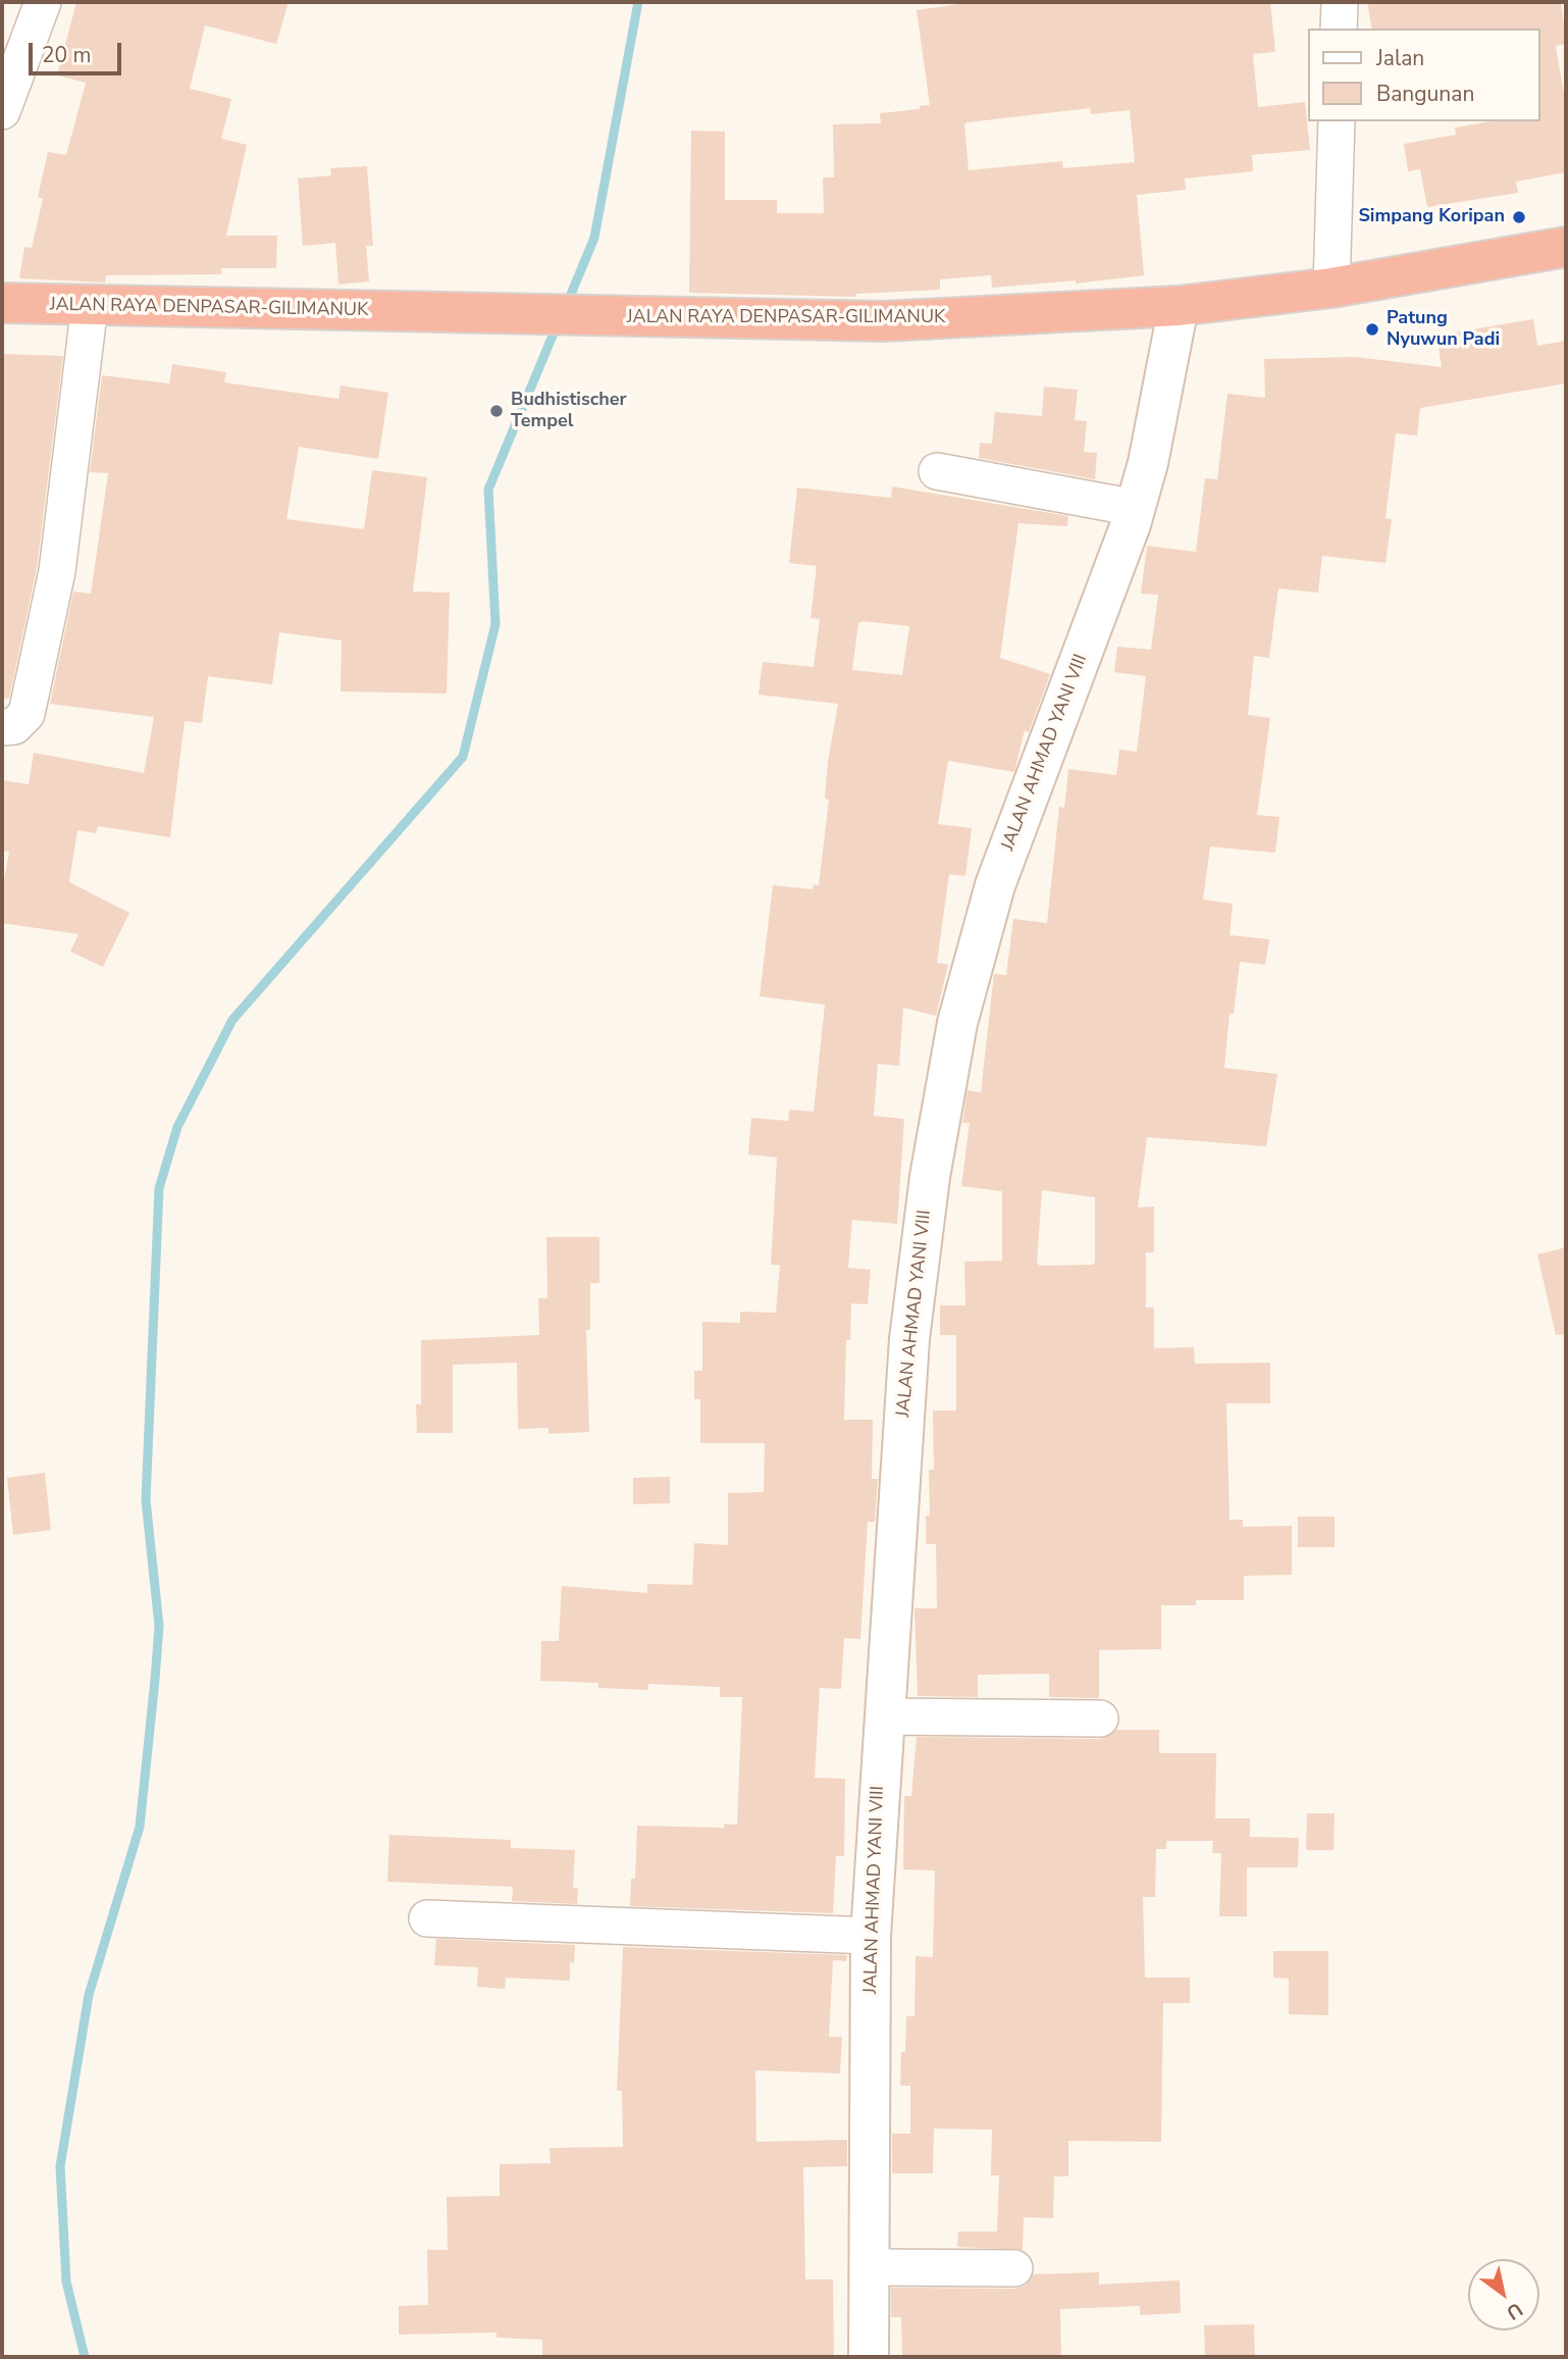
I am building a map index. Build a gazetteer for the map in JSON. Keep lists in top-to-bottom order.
{
  "streets": {
    "highway": ["JALAN RAYA DENPASAR-GILIMANUK"],
    "street": ["JALAN AHMAD YANI VIII"]
  },
  "crossings": [
    ["JALAN RAYA DENPASAR-GILIMANUK", "JALAN AHMAD YANI VIII"]
  ],
  "places": ["Simpang Koripan", "Patung Nyuwun Padi", "Budhistischer Tempel"],
  "legend": ["Jalan", "Bangunan"],
  "scale_bar": "20 m",
  "north": "bottom right"
}
